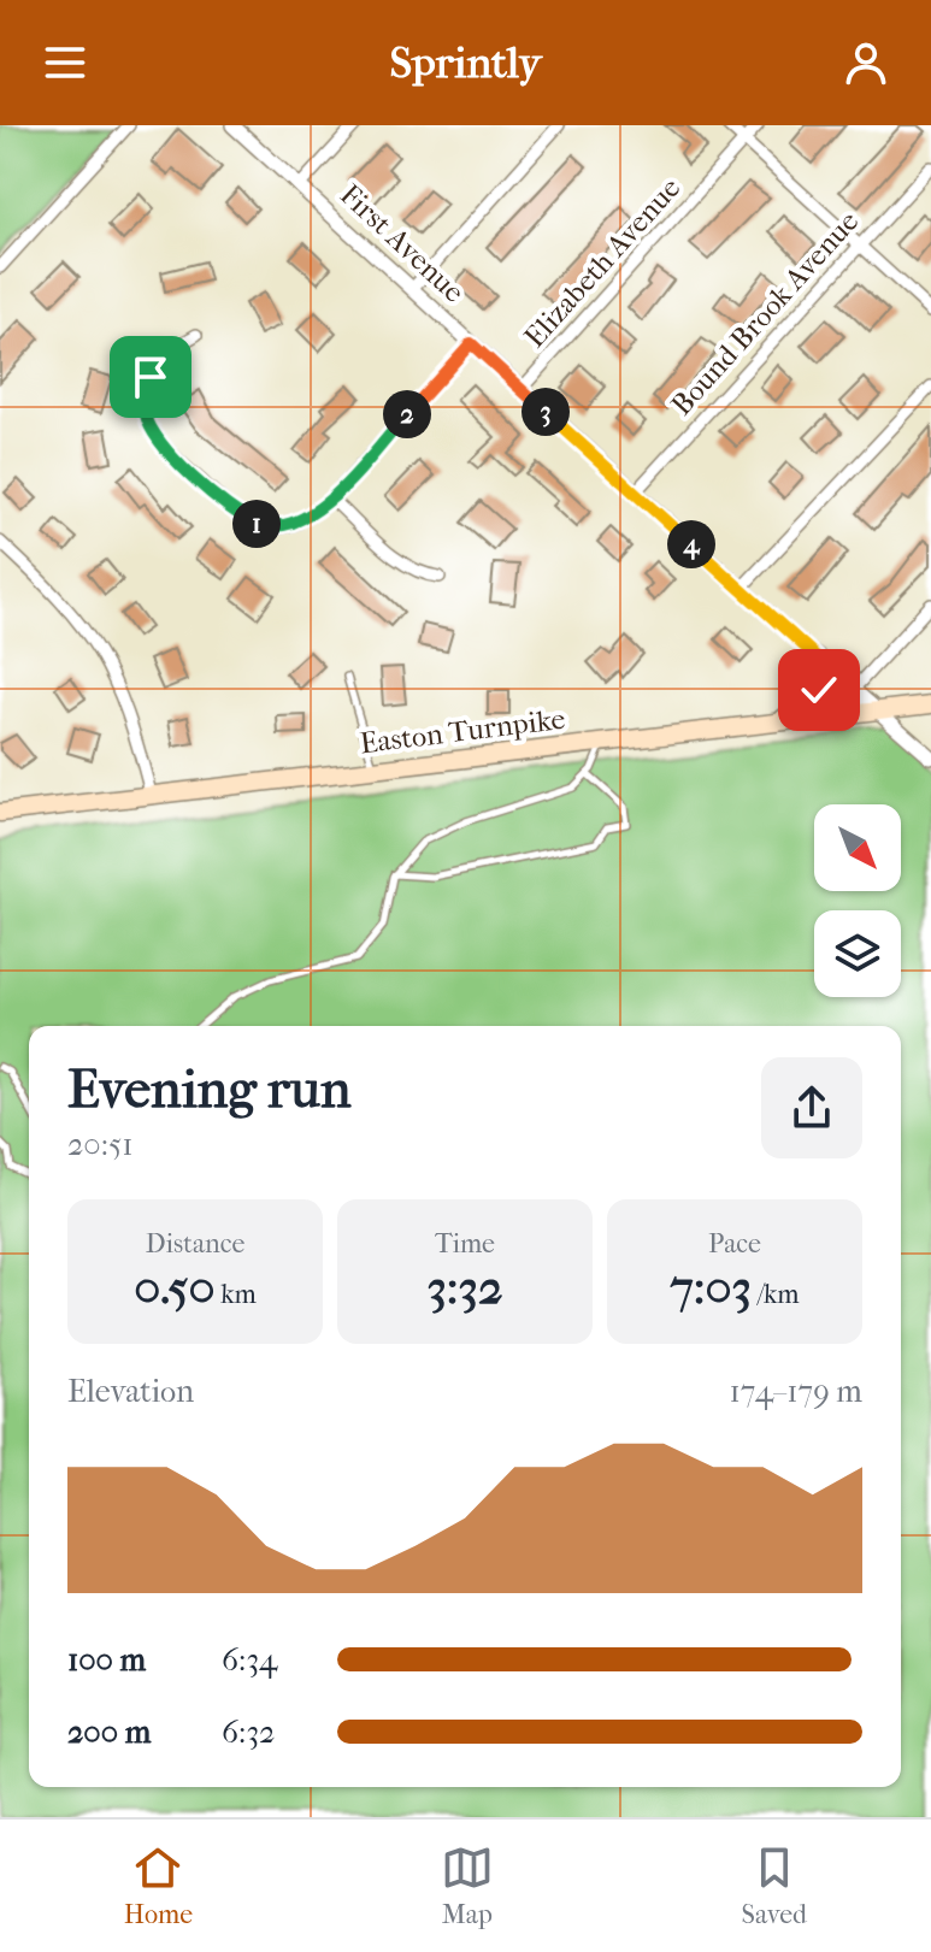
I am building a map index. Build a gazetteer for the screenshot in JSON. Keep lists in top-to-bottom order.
{
  "streets": {
    "main road": ["Easton Turnpike"],
    "street": ["First Avenue", "Elizabeth Avenue", "Bound Brook Avenue"]
  },
  "crossings": [
    ["First Avenue", "Elizabeth Avenue"],
    ["First Avenue", "Bound Brook Avenue"],
    ["First Avenue", "Easton Turnpike"]
  ],
  "north": "bottom right",
  "page": {
    "header": "Sprintly",
    "pins": [
      "3",
      "2",
      "1",
      "4"
    ],
    "heading": ["Evening run", "20:51"],
    "stats": [
      ["Distance", "0.50 km"],
      ["Time", "3:32"],
      ["Pace", "7:03 /km"]
    ],
    "chart": ["Elevation", "174–179 m"],
    "list": [
      {
        "name": "100 m",
        "note": "6:34"
      },
      {
        "name": "200 m",
        "note": "6:32"
      }
    ],
    "tabs": ["Home", "Map", "Saved"]
  }
}
